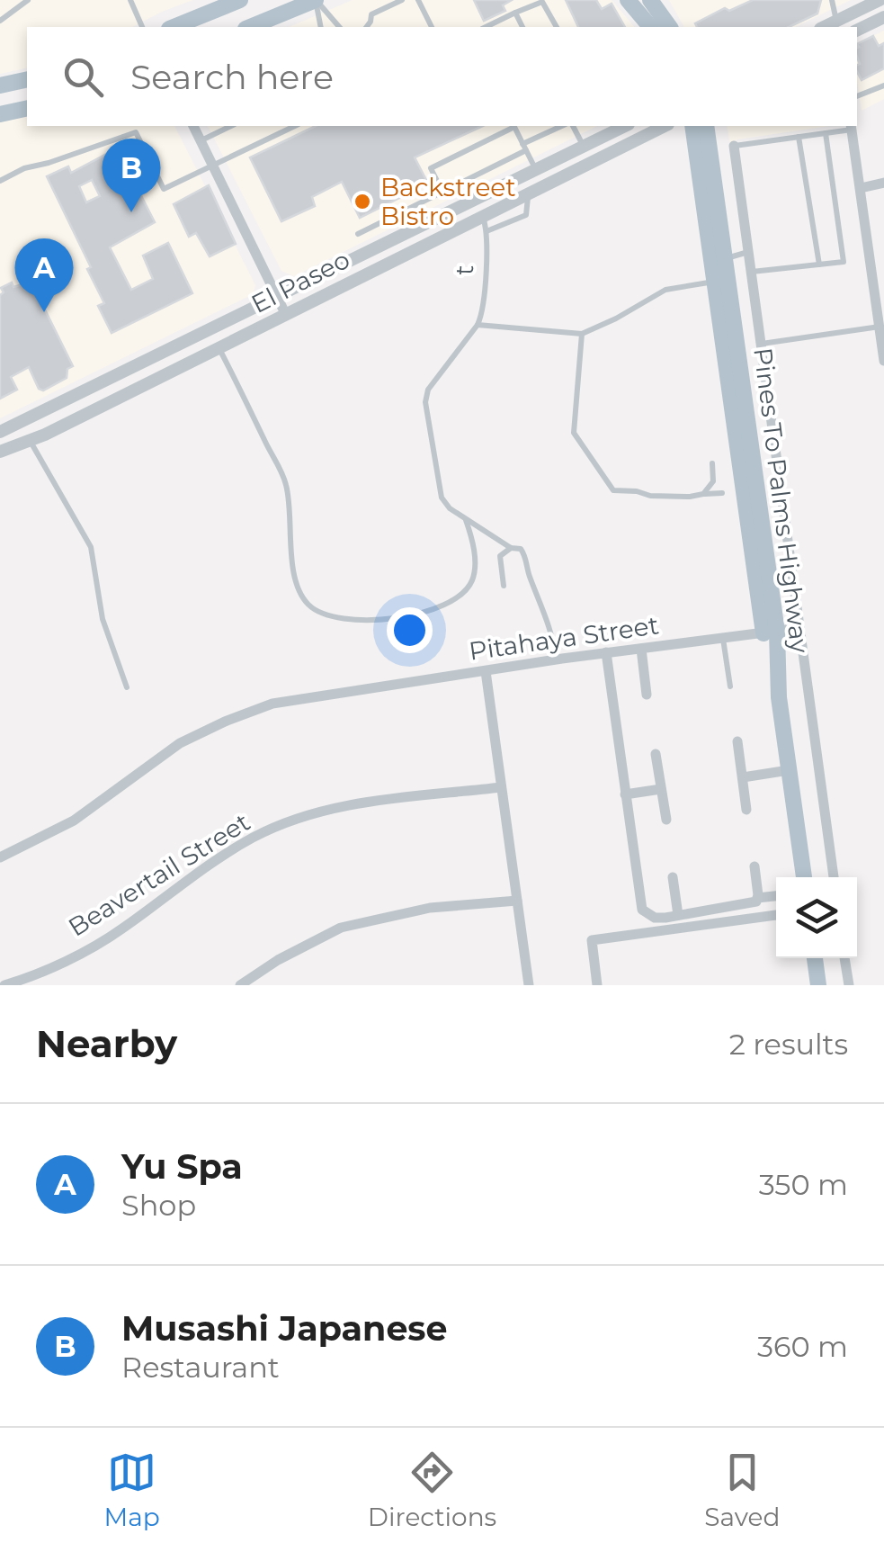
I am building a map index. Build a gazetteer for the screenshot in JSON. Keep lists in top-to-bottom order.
{
  "streets": {
    "main road": ["Pines To Palms Highway"],
    "street": ["El Paseo", "Pitahaya Street", "Beavertail Street"],
    "lane": ["t"]
  },
  "crossings": [
    ["t", "El Paseo"],
    ["Pines To Palms Highway", "Pitahaya Street"]
  ],
  "places": ["Backstreet Bistro"],
  "page": {
    "search": "Search here",
    "pins": ["B", "A"],
    "heading": ["Nearby", "2 results"],
    "list": [
      {
        "mark": "A",
        "name": "Yu Spa",
        "note": "Shop",
        "value": "350 m"
      },
      {
        "mark": "B",
        "name": "Musashi Japanese",
        "note": "Restaurant",
        "value": "360 m"
      }
    ],
    "nav": ["Map", "Directions", "Saved"]
  }
}
